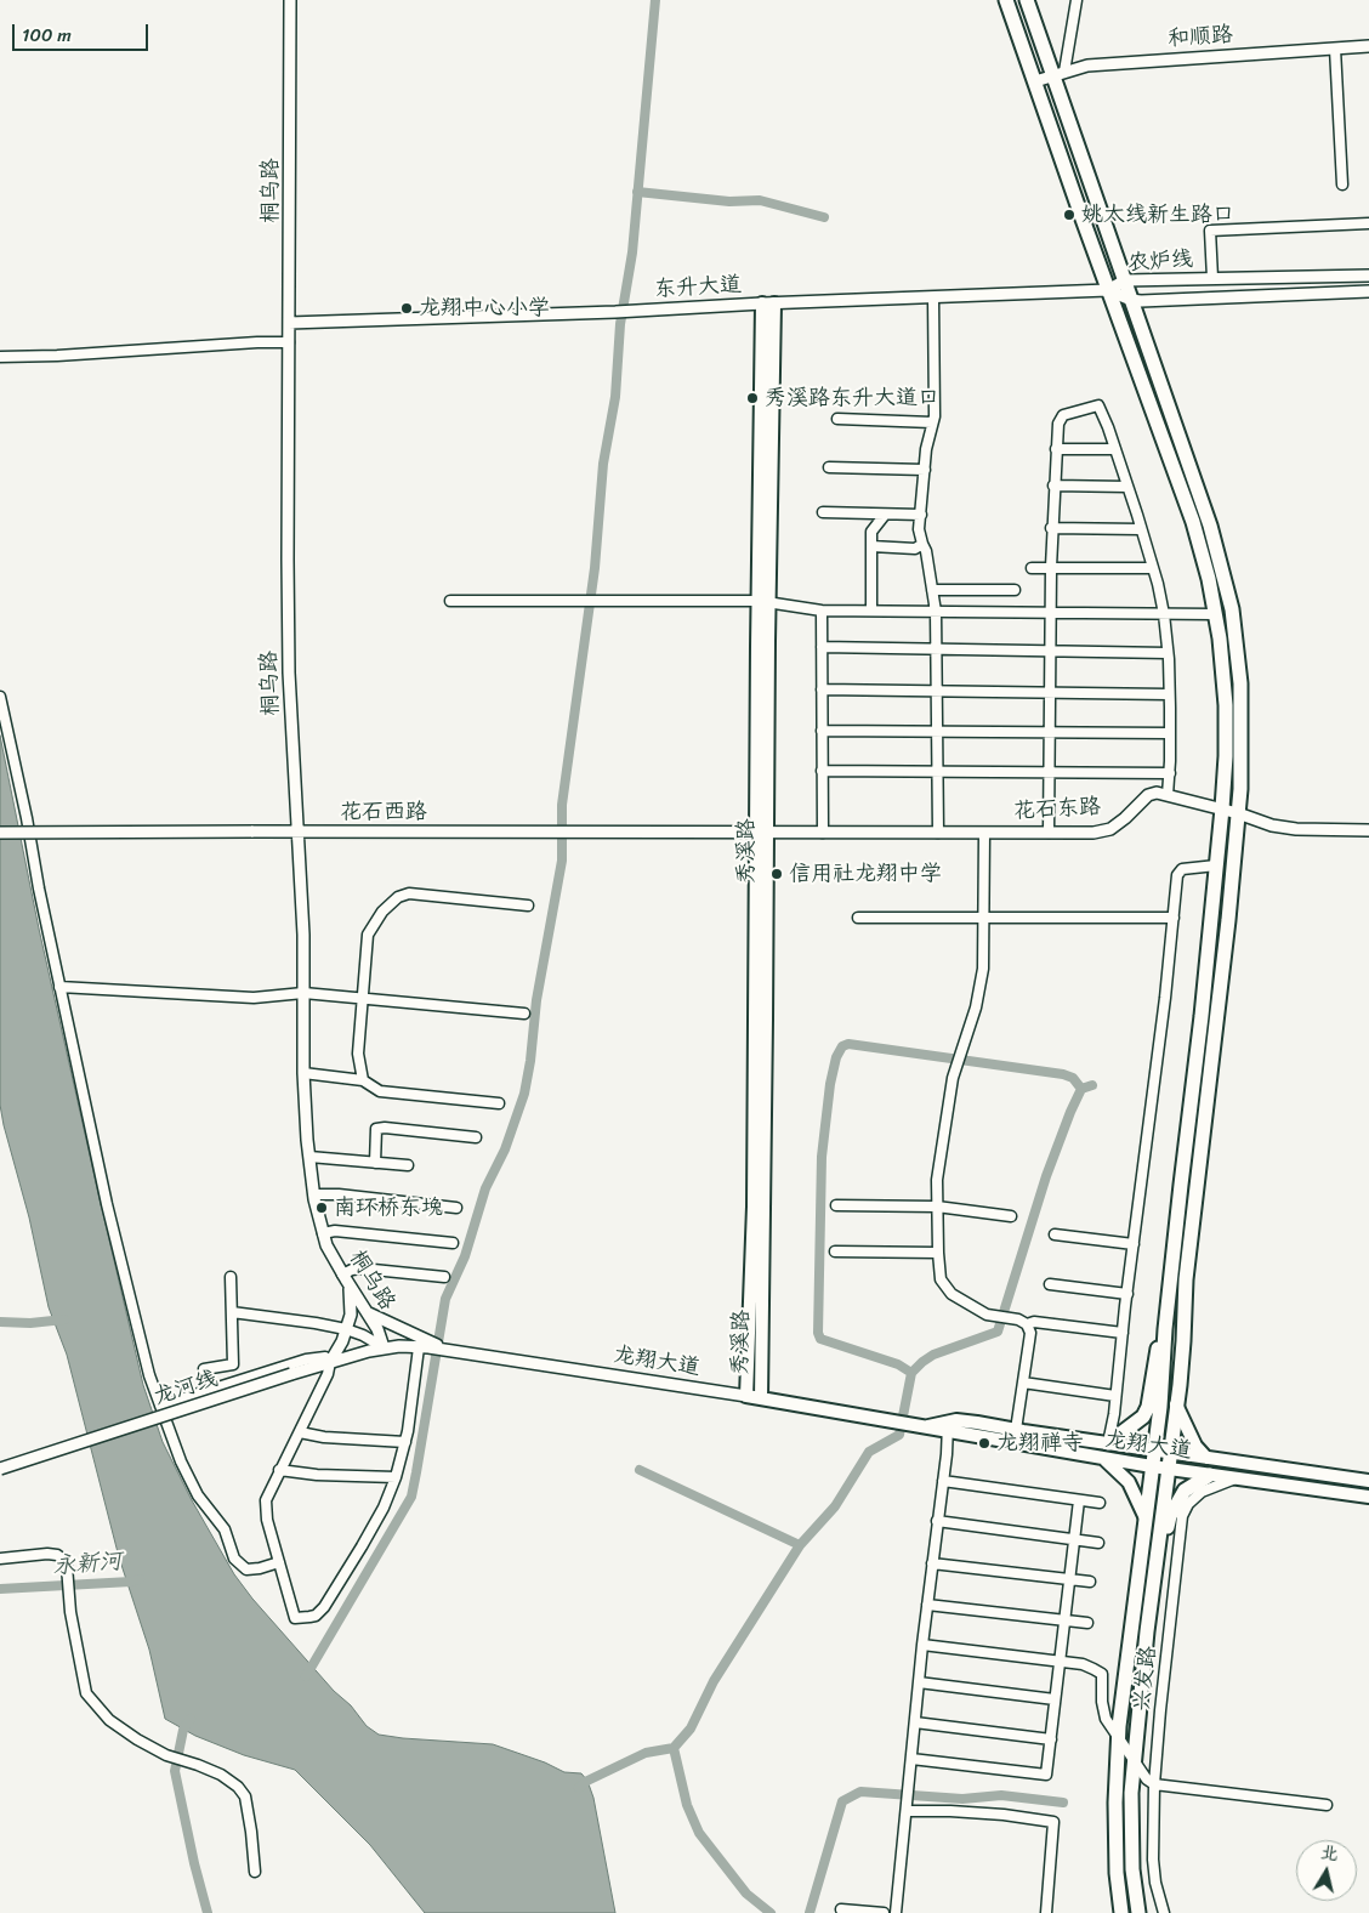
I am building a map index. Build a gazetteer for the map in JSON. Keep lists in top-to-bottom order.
{
  "streets": {
    "main road": ["秀溪路", "龙翔大道"],
    "street": [
      "和顺路",
      "桐乌路",
      "农炉线",
      "东升大道",
      "花石东路",
      "花石西路",
      "龙河线",
      "兴发路"
    ]
  },
  "crossings": [
    ["桐乌路", "东升大道"],
    ["桐乌路", "花石西路"],
    ["桐乌路", "龙翔大道"],
    ["桐乌路", "龙河线"],
    ["农炉线", "东升大道"],
    ["东升大道", "秀溪路"],
    ["花石东路", "花石西路"],
    ["花石东路", "秀溪路"],
    ["花石西路", "秀溪路"],
    ["秀溪路", "龙翔大道"],
    ["龙翔大道", "龙河线"],
    ["龙翔大道", "兴发路"]
  ],
  "water": ["永新河"],
  "places": [
    "姚太线新生路口",
    "龙翔中心小学",
    "秀溪路东升大道口",
    "信用社龙翔中学",
    "南环桥东堍",
    "龙翔禅寺"
  ],
  "scale_bar": "100 m",
  "north": "top"
}
